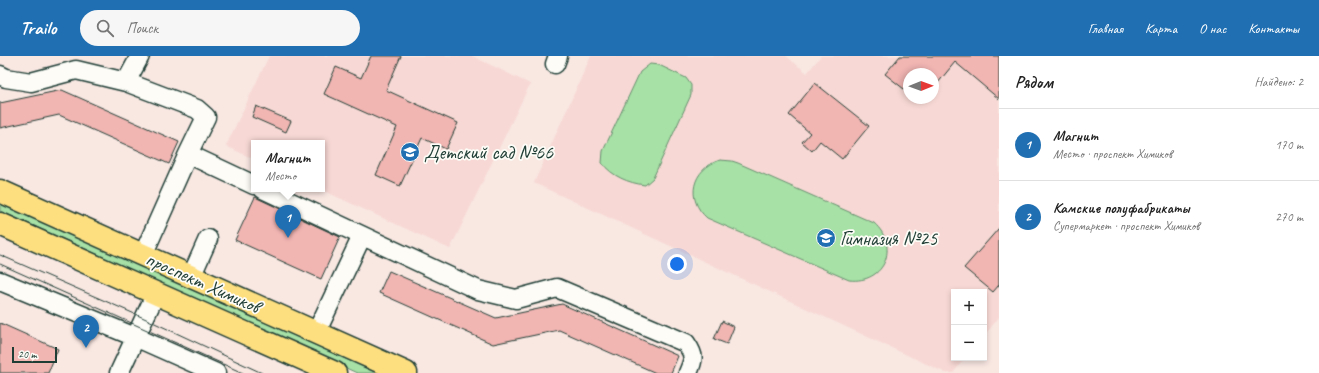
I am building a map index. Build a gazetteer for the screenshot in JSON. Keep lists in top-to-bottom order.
{
  "streets": {
    "main road": ["проспект Химиков"]
  },
  "places": {
    "school or university": ["Детский сад №66", "Гимназия №25"]
  },
  "scale_bar": "20 m",
  "north": "right",
  "page": {
    "header": "Trailo",
    "search": "Поиск",
    "nav": [
      "Главная",
      "Карта",
      "О нас",
      "Контакты"
    ],
    "heading": ["Рядом", "Найдено: 2"],
    "list": [
      {
        "mark": "1",
        "name": "Магнит",
        "note": "Место · проспект Химиков",
        "value": "170 m"
      },
      {
        "mark": "2",
        "name": "Камские полуфабрикаты",
        "note": "Супермаркет · проспект Химиков",
        "value": "270 m"
      }
    ],
    "popup": ["Магнит", "Место"],
    "pins": ["1", "2"],
    "map_buttons": ["+", "−"],
    "scale": "20 m"
  }
}
